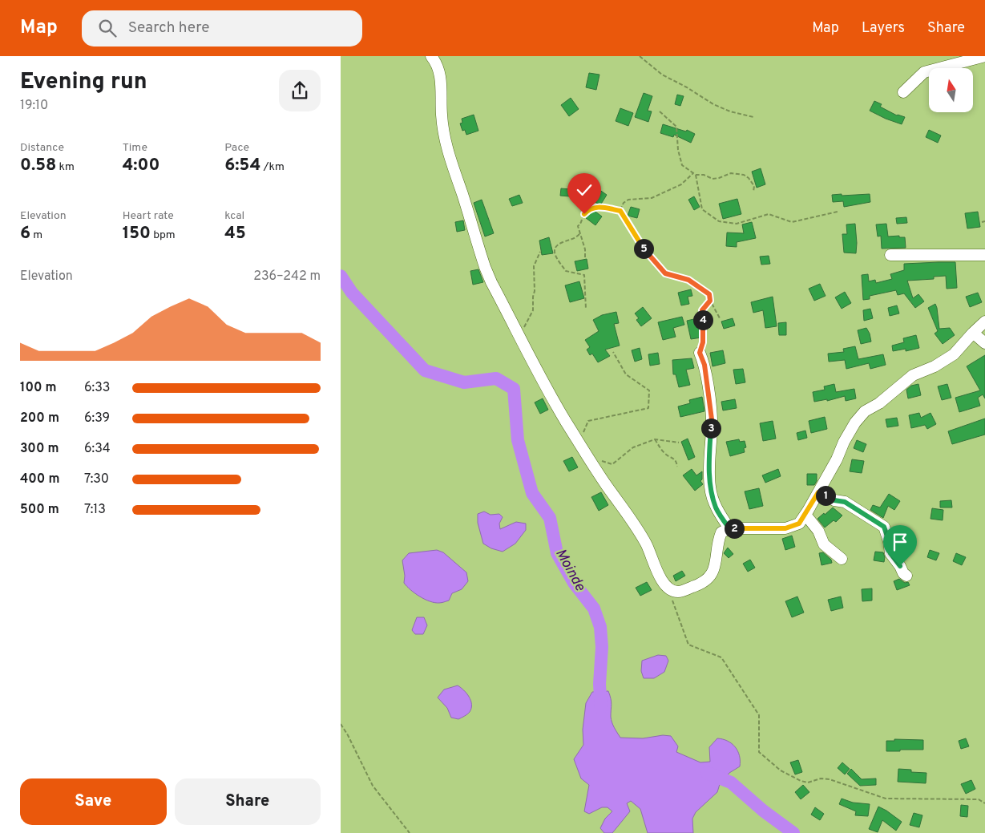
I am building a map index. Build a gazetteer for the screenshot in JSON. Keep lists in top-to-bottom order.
{
  "water": ["Moinde"],
  "north": "top",
  "page": {
    "header": "Map",
    "search": "Search here",
    "nav": ["Map", "Layers", "Share"],
    "heading": ["Evening run", "19:10"],
    "stats": [
      ["Distance", "0.58 km"],
      ["Time", "4:00"],
      ["Pace", "6:54 /km"],
      ["Elevation", "6 m"],
      ["Heart rate", "150 bpm"],
      ["kcal", "45"]
    ],
    "pins": [
      "5",
      "4",
      "3",
      "1",
      "2"
    ],
    "chart": ["Elevation", "236–242 m"],
    "list": [
      {
        "name": "100 m",
        "note": "6:33"
      },
      {
        "name": "200 m",
        "note": "6:39"
      },
      {
        "name": "300 m",
        "note": "6:34"
      },
      {
        "name": "400 m",
        "note": "7:30"
      },
      {
        "name": "500 m",
        "note": "7:13"
      }
    ],
    "buttons": ["Save", "Share"]
  }
}
